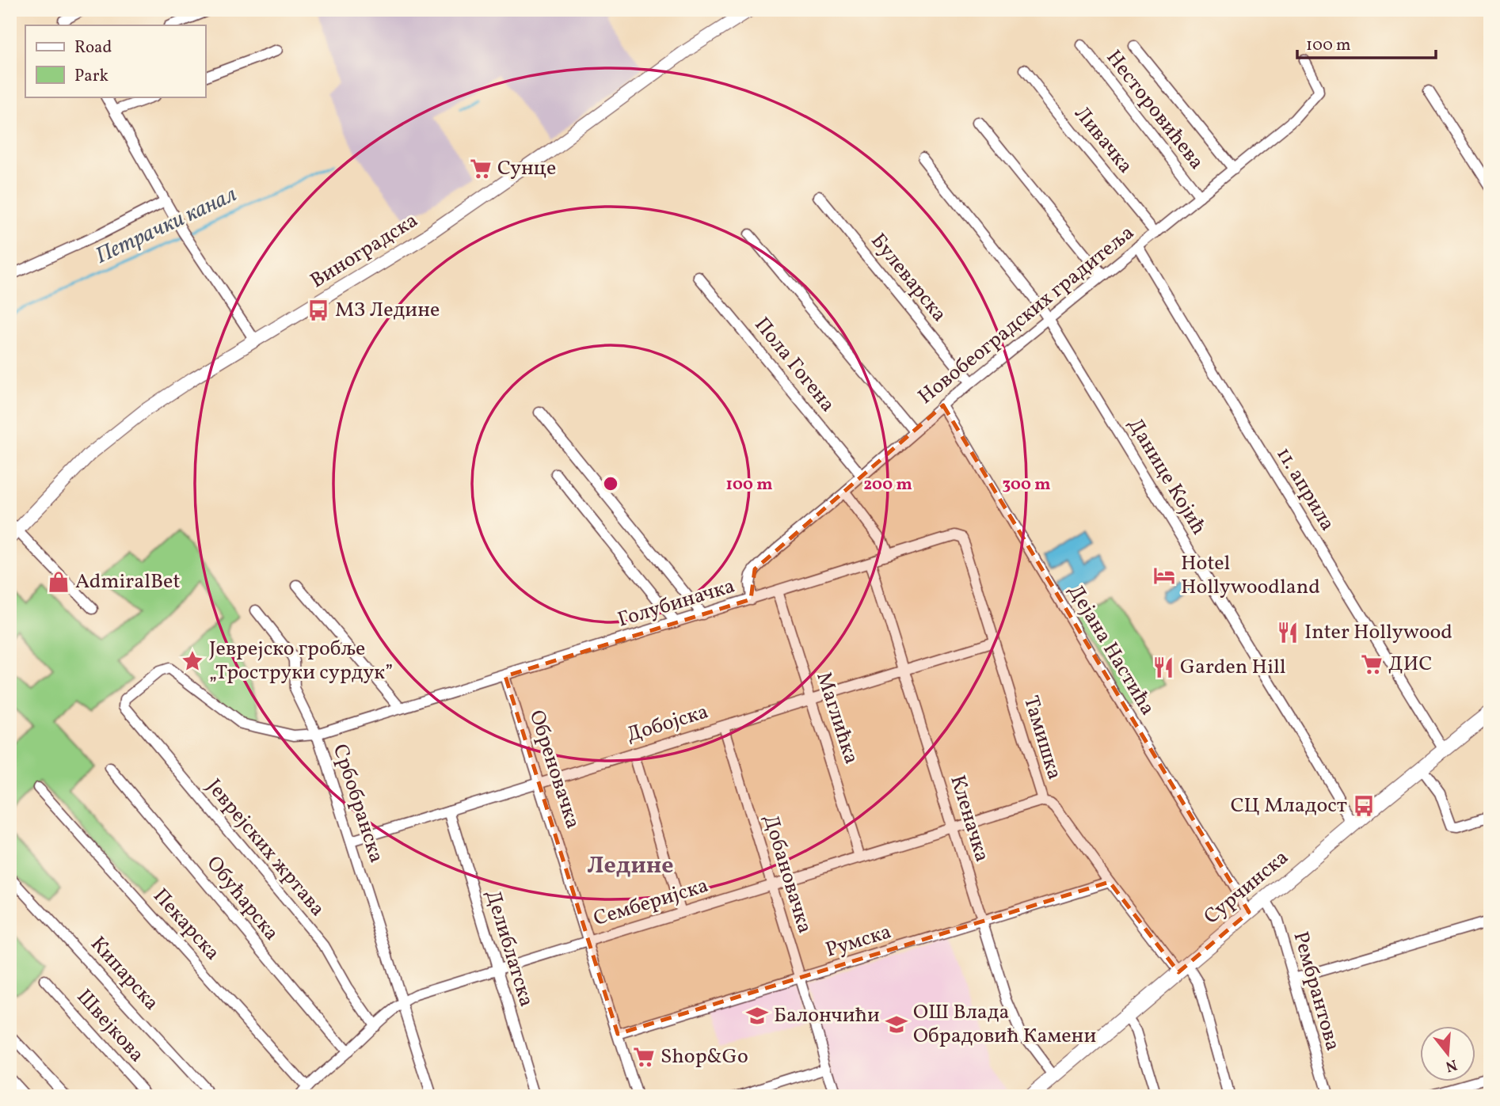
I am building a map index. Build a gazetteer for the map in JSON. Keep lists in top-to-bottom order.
{
  "streets": {
    "main road": ["Сурчинска"],
    "street": [
      "Несторовићева",
      "Ливачка",
      "Виноградска",
      "Булеварска",
      "Новобеоградских градитеља",
      "Пола Гогена",
      "Данице Којић",
      "11. априла",
      "Голубиначка",
      "Дејана Настића",
      "Маглићка",
      "Добојска",
      "Тамишка",
      "Обреновачка",
      "Србобранска",
      "Кленачка",
      "Јеврејских жртава",
      "Добановачка",
      "Обућарска",
      "Семберијска",
      "Пекарска",
      "Румска",
      "Делиблатска",
      "Кипарска",
      "Рембрантова",
      "Швејкова"
    ]
  },
  "crossings": [
    ["Несторовићева", "Новобеоградских градитеља"],
    ["Ливачка", "Новобеоградских градитеља"],
    ["Булеварска", "Новобеоградских градитеља"],
    ["Новобеоградских градитеља", "Пола Гогена"],
    ["Новобеоградских градитеља", "Данице Којић"],
    ["Новобеоградских градитеља", "11. априла"],
    ["Новобеоградских градитеља", "Голубиначка"],
    ["Новобеоградских градитеља", "Дејана Настића"],
    ["Данице Којић", "Сурчинска"],
    ["11. априла", "Сурчинска"],
    ["Голубиначка", "Маглићка"],
    ["Голубиначка", "Тамишка"],
    ["Голубиначка", "Обреновачка"],
    ["Голубиначка", "Србобранска"],
    ["Голубиначка", "Кленачка"],
    ["Дејана Настића", "Сурчинска"],
    ["Маглићка", "Добојска"],
    ["Маглићка", "Семберијска"],
    ["Добојска", "Тамишка"],
    ["Добојска", "Обреновачка"],
    ["Добојска", "Србобранска"],
    ["Добојска", "Кленачка"],
    ["Добојска", "Добановачка"],
    ["Добојска", "Делиблатска"],
    ["Тамишка", "Сурчинска"],
    ["Тамишка", "Семберијска"],
    ["Тамишка", "Румска"],
    ["Обреновачка", "Семберијска"],
    ["Обреновачка", "Румска"],
    ["Србобранска", "Јеврејских жртава"],
    ["Србобранска", "Семберијска"],
    ["Кленачка", "Сурчинска"],
    ["Кленачка", "Семберијска"],
    ["Кленачка", "Румска"],
    ["Јеврејских жртава", "Семберијска"],
    ["Добановачка", "Семберијска"],
    ["Добановачка", "Румска"],
    ["Сурчинска", "Рембрантова"],
    ["Обућарска", "Семберијска"],
    ["Семберијска", "Пекарска"],
    ["Семберијска", "Делиблатска"]
  ],
  "districts": ["Ледине"],
  "water": ["Петрачки канал"],
  "places": {
    "supermarket": ["Сунце", "ДИС", "Shop&Go"],
    "bus stop": ["МЗ Ледине", "СЦ Младост"],
    "hotel": ["Hotel Hollywoodland"],
    "shop": ["AdmiralBet"],
    "restaurant": ["Inter Hollywood", "Garden Hill"],
    "place": ["Јеврејско гробље „Троструки сурдук”"],
    "school or university": ["Балончићи", "ОШ Влада Обрадовић Камени"]
  },
  "legend": ["Road", "Park"],
  "scale_bar": "100 m",
  "north": "bottom",
  "rings": ["100 m", "200 m", "300 m"]
}
